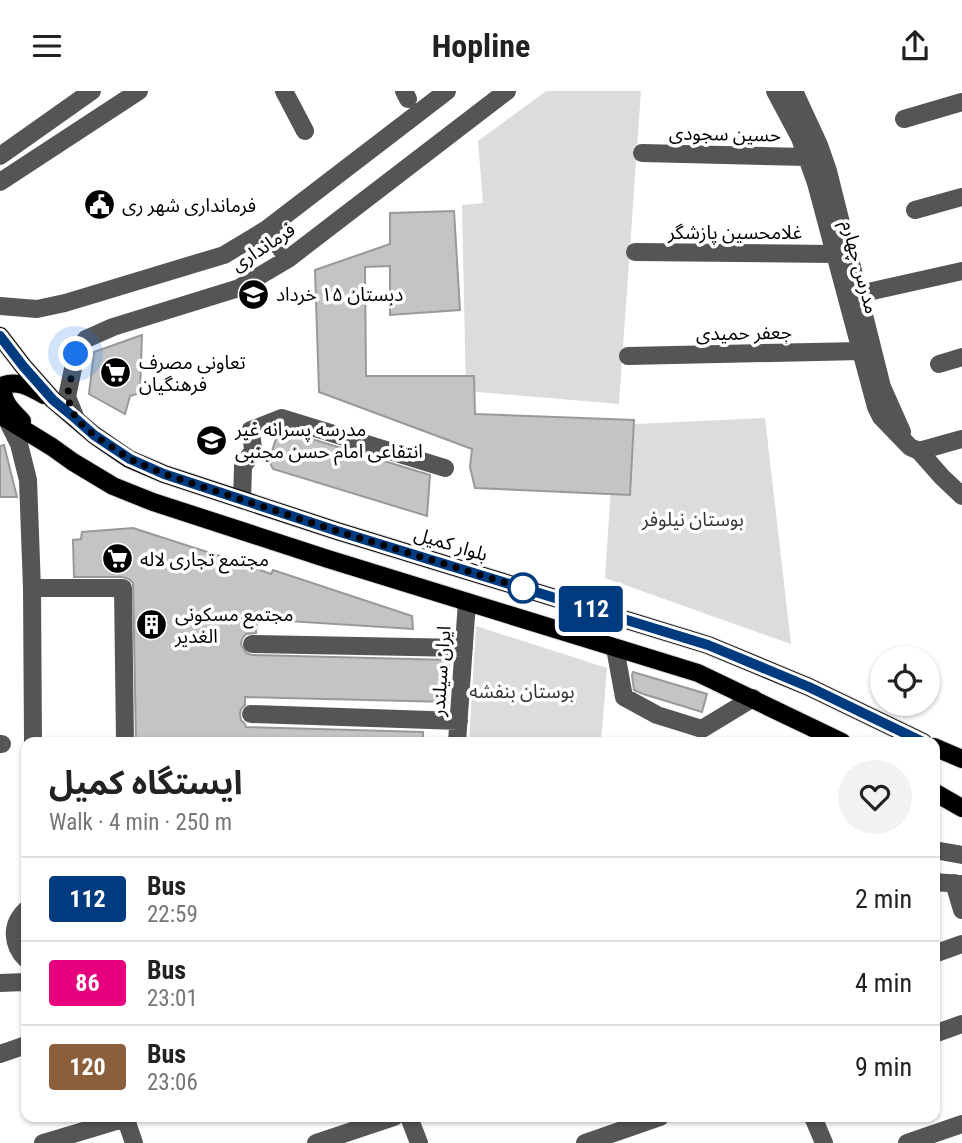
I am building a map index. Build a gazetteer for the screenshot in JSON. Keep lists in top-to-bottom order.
{
  "streets": {
    "main road": ["بلوار کمیل"],
    "street": [
      "حسین سجودی",
      "غلامحسین پازشگر",
      "فرمانداری",
      "مدرس چهارم",
      "جعفر حمیدی",
      "ایران سیلندر"
    ]
  },
  "crossings": [
    ["حسین سجودی", "مدرس چهارم"],
    ["غلامحسین پازشگر", "مدرس چهارم"],
    ["فرمانداری", "بلوار کمیل"],
    ["مدرس چهارم", "جعفر حمیدی"]
  ],
  "parks": ["بوستان نیلوفر", "بوستان بنفشه"],
  "places": {
    "public building": ["فرمانداری شهر ری"],
    "school or university": ["دبستان ۱۵ خرداد", "مدرسه پسرانه غیر انتفاعی امام حسن مجنبی"],
    "supermarket": ["تعاونی مصرف فرهنگیان", "مجتمع تجاری لاله"],
    "building": ["مجتمع مسکونی الغدیر"]
  },
  "lines": ["bus line 112"],
  "page": {
    "header": "Hopline",
    "on_map": "112",
    "heading": ["ایستگاه کمیل", "Walk · 4 min · 250 m"],
    "list": [
      {
        "mark": "112",
        "name": "Bus",
        "note": "22:59",
        "value": "2 min"
      },
      {
        "mark": "86",
        "name": "Bus",
        "note": "23:01",
        "value": "4 min"
      },
      {
        "mark": "120",
        "name": "Bus",
        "note": "23:06",
        "value": "9 min"
      }
    ]
  }
}
